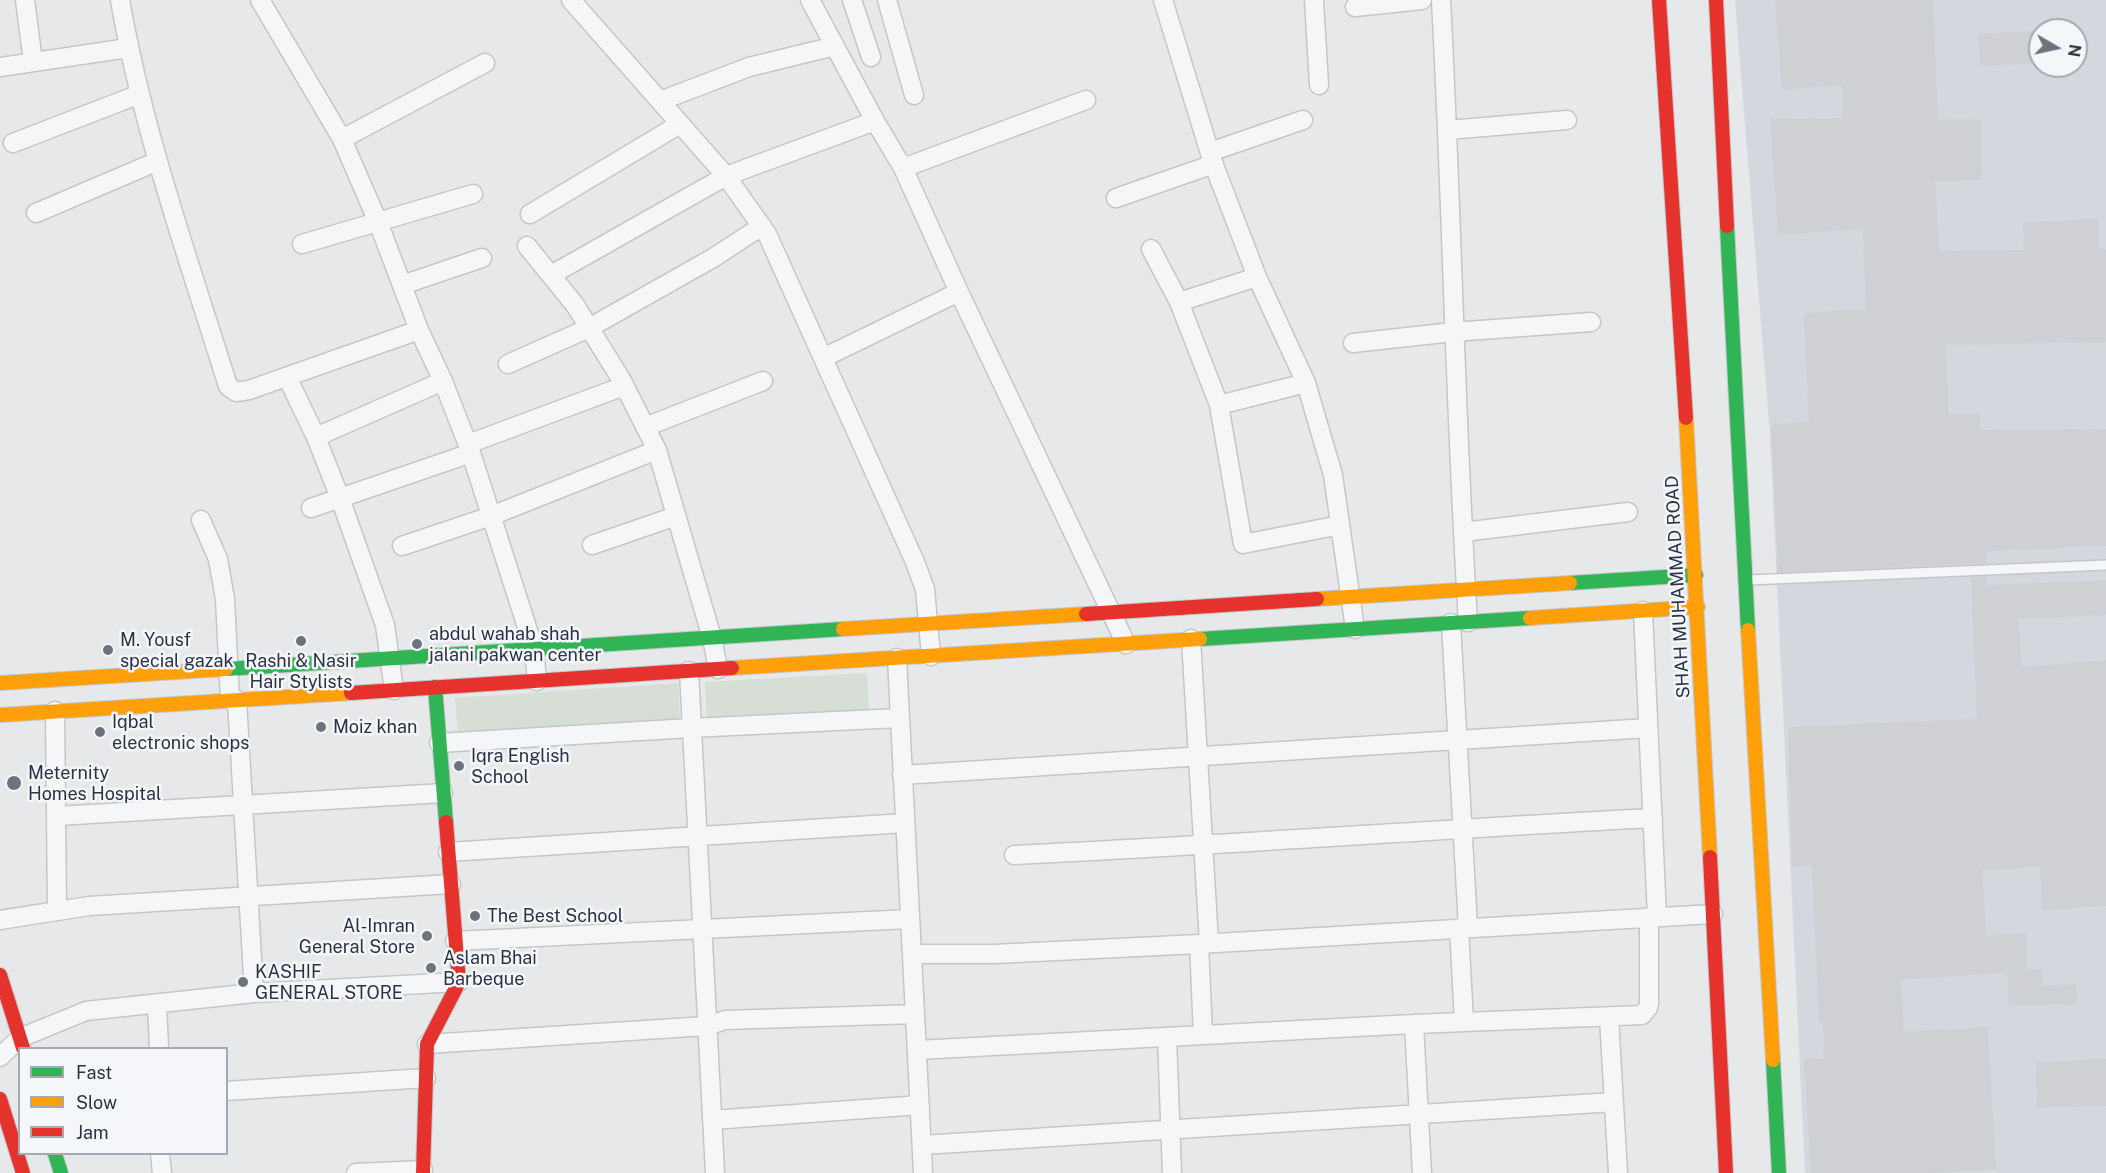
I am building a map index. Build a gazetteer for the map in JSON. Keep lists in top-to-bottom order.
{
  "streets": {
    "street": ["SHAH MUHAMMAD ROAD"]
  },
  "places": [
    "Rashi & Nasir Hair Stylists",
    "abdul wahab shah jalani pakwan center",
    "M. Yousf special gazak",
    "Moiz khan",
    "Iqbal electronic shops",
    "Iqra English School",
    "Meternity Homes Hospital",
    "The Best School",
    "Al-Imran General Store",
    "Aslam Bhai Barbeque",
    "KASHIF GENERAL STORE"
  ],
  "legend": ["Fast", "Slow", "Jam"],
  "north": "right"
}
